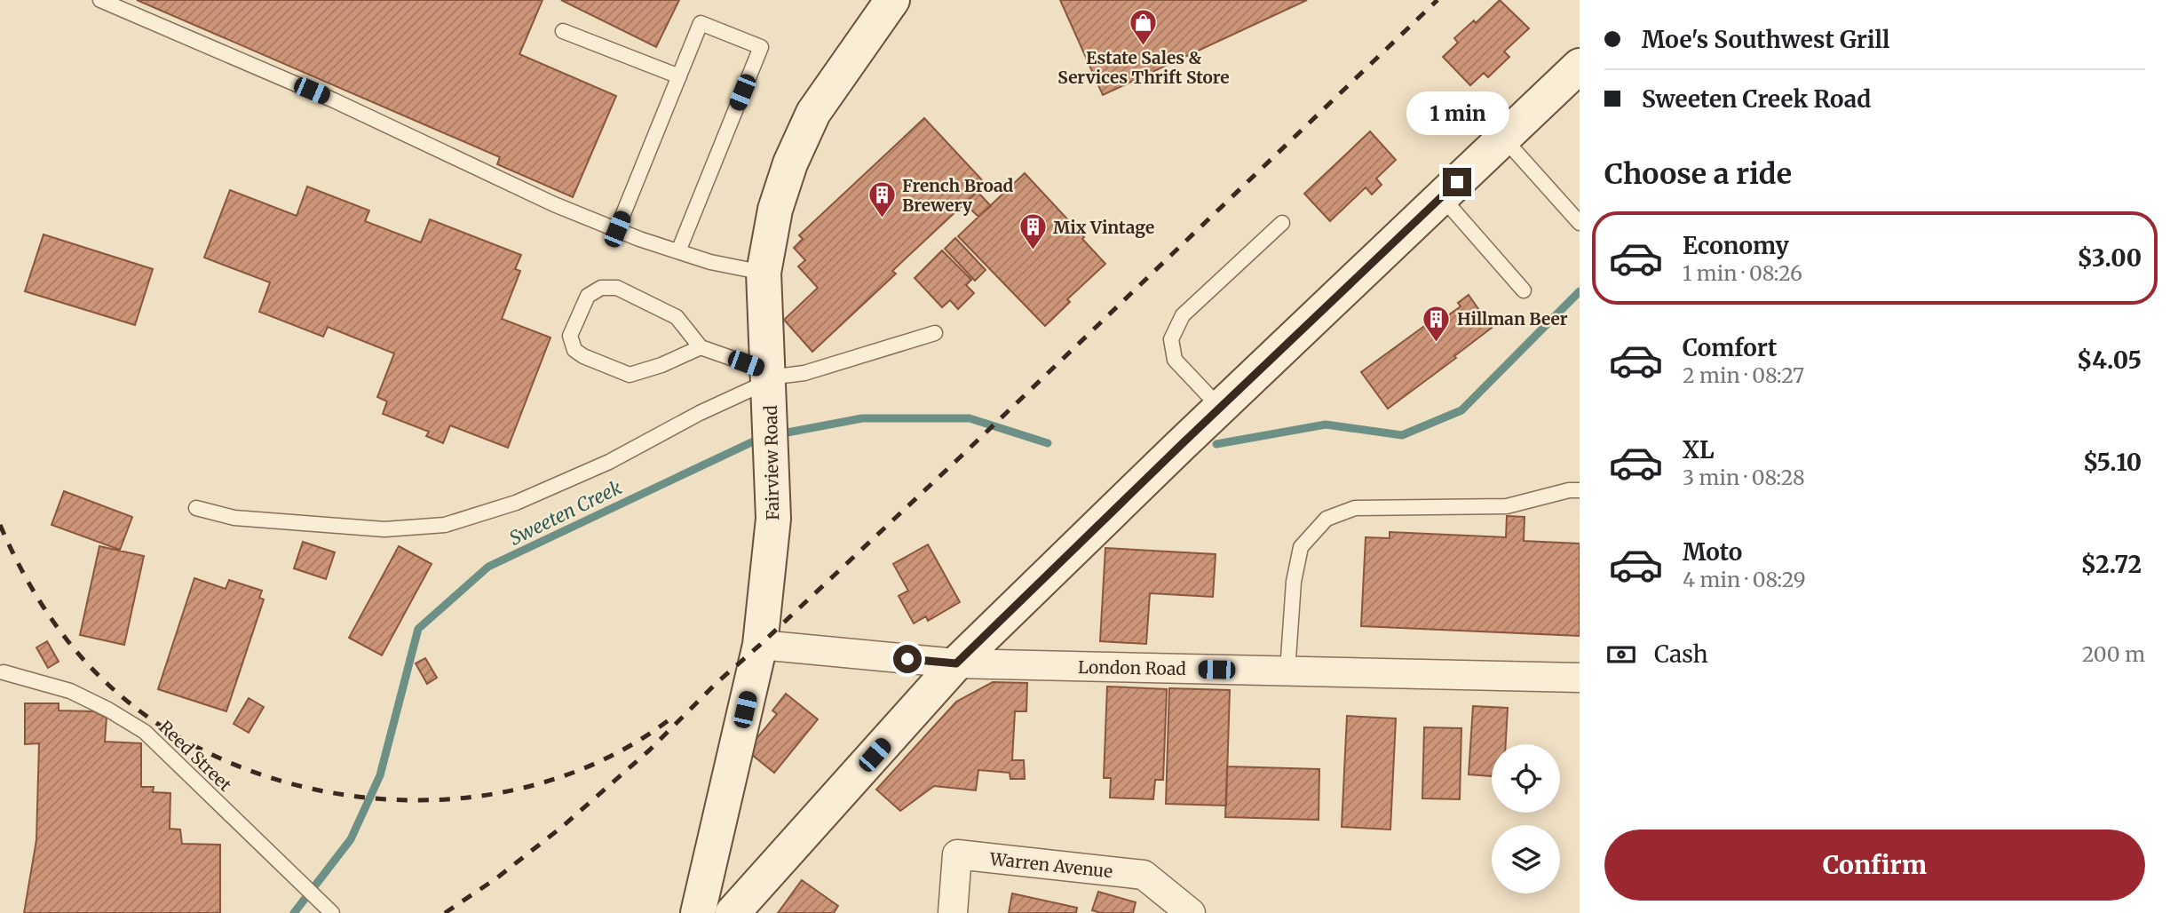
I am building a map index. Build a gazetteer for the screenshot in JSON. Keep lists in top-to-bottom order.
{
  "streets": {
    "main road": ["Fairview Road"],
    "street": ["London Road", "Warren Avenue"],
    "lane": ["Reed Street"]
  },
  "crossings": [
    ["Fairview Road", "London Road"]
  ],
  "water": ["Sweeten Creek"],
  "places": {
    "shop": ["Estate Sales & Services Thrift Store"],
    "building": ["French Broad Brewery", "Mix Vintage", "Hillman Beer"]
  },
  "page": {
    "banner": ["Moe's Southwest Grill", "Sweeten Creek Road"],
    "bubble": "1 min",
    "heading": "Choose a ride",
    "list": [
      {
        "name": "Economy",
        "note": "1 min · 08:26",
        "value": "$3.00"
      },
      {
        "name": "Comfort",
        "note": "2 min · 08:27",
        "value": "$4.05"
      },
      {
        "name": "XL",
        "note": "3 min · 08:28",
        "value": "$5.10"
      },
      {
        "name": "Moto",
        "note": "4 min · 08:29",
        "value": "$2.72"
      }
    ],
    "pay": ["Cash", "200 m"],
    "buttons": "Confirm"
  }
}
